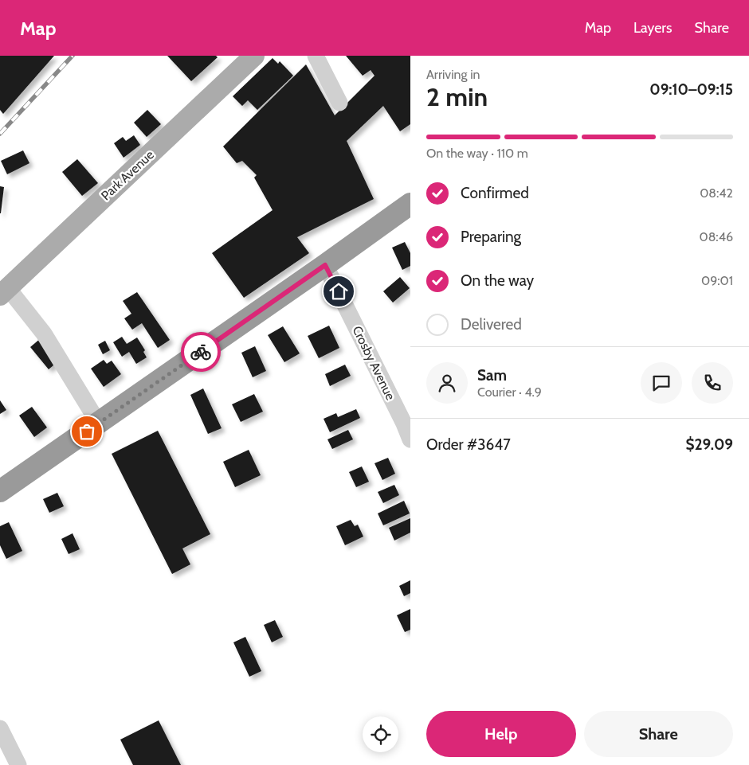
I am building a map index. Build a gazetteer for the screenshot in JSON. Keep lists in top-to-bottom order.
{
  "streets": {
    "main road": ["Park Avenue"],
    "street": ["Crosby Avenue"]
  },
  "page": {
    "header": "Map",
    "nav": ["Map", "Layers", "Share"],
    "heading": ["2 min", "Arriving in", "09:10–09:15"],
    "panel": [
      "Sam",
      "Courier · 4.9",
      "Order #3647",
      "$29.09"
    ],
    "bar": "On the way · 110 m",
    "list": [
      ["Confirmed", "08:42"],
      ["Preparing", "08:46"],
      ["On the way", "09:01"],
      "Delivered"
    ],
    "buttons": ["Help", "Share"]
  }
}
